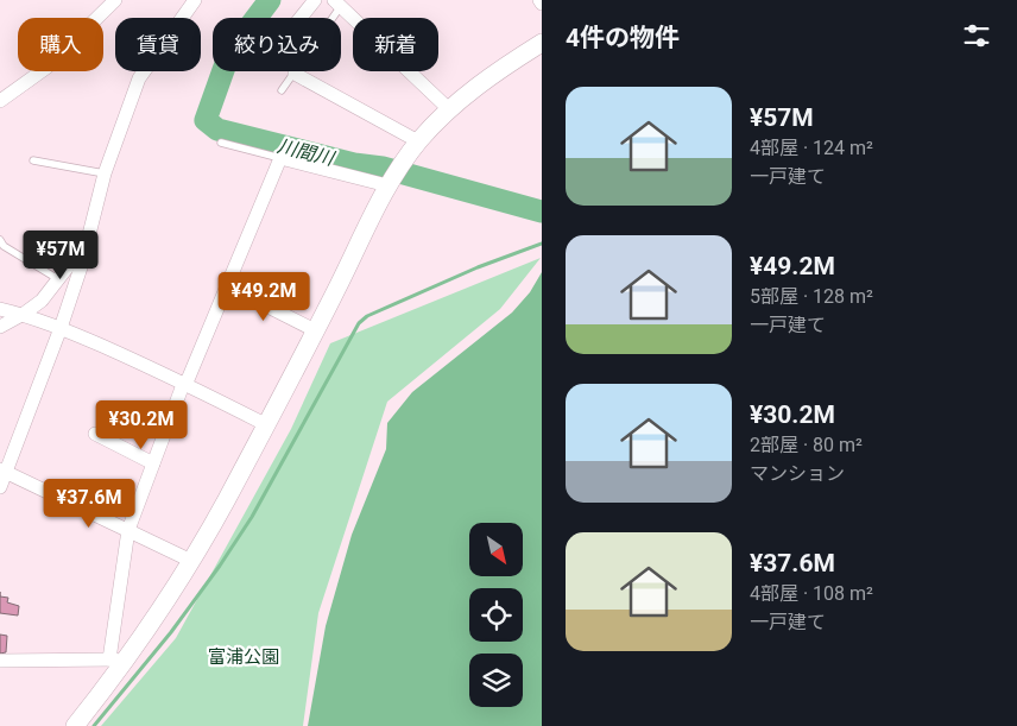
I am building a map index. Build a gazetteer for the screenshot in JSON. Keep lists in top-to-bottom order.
{
  "water": ["川間川"],
  "parks": ["富浦公園"],
  "north": "bottom right",
  "page": {
    "heading": "4件の物件",
    "chip": [
      "購入",
      "賃貸",
      "絞り込み",
      "新着"
    ],
    "list": [
      {
        "name": "¥57M",
        "note": "4部屋 · 124 m² · 一戸建て"
      },
      {
        "name": "¥49.2M",
        "note": "5部屋 · 128 m² · 一戸建て"
      },
      {
        "name": "¥30.2M",
        "note": "2部屋 · 80 m² · マンション"
      },
      {
        "name": "¥37.6M",
        "note": "4部屋 · 108 m² · 一戸建て"
      }
    ],
    "price": [
      "¥57M",
      "¥49.2M",
      "¥30.2M",
      "¥37.6M"
    ]
  }
}
